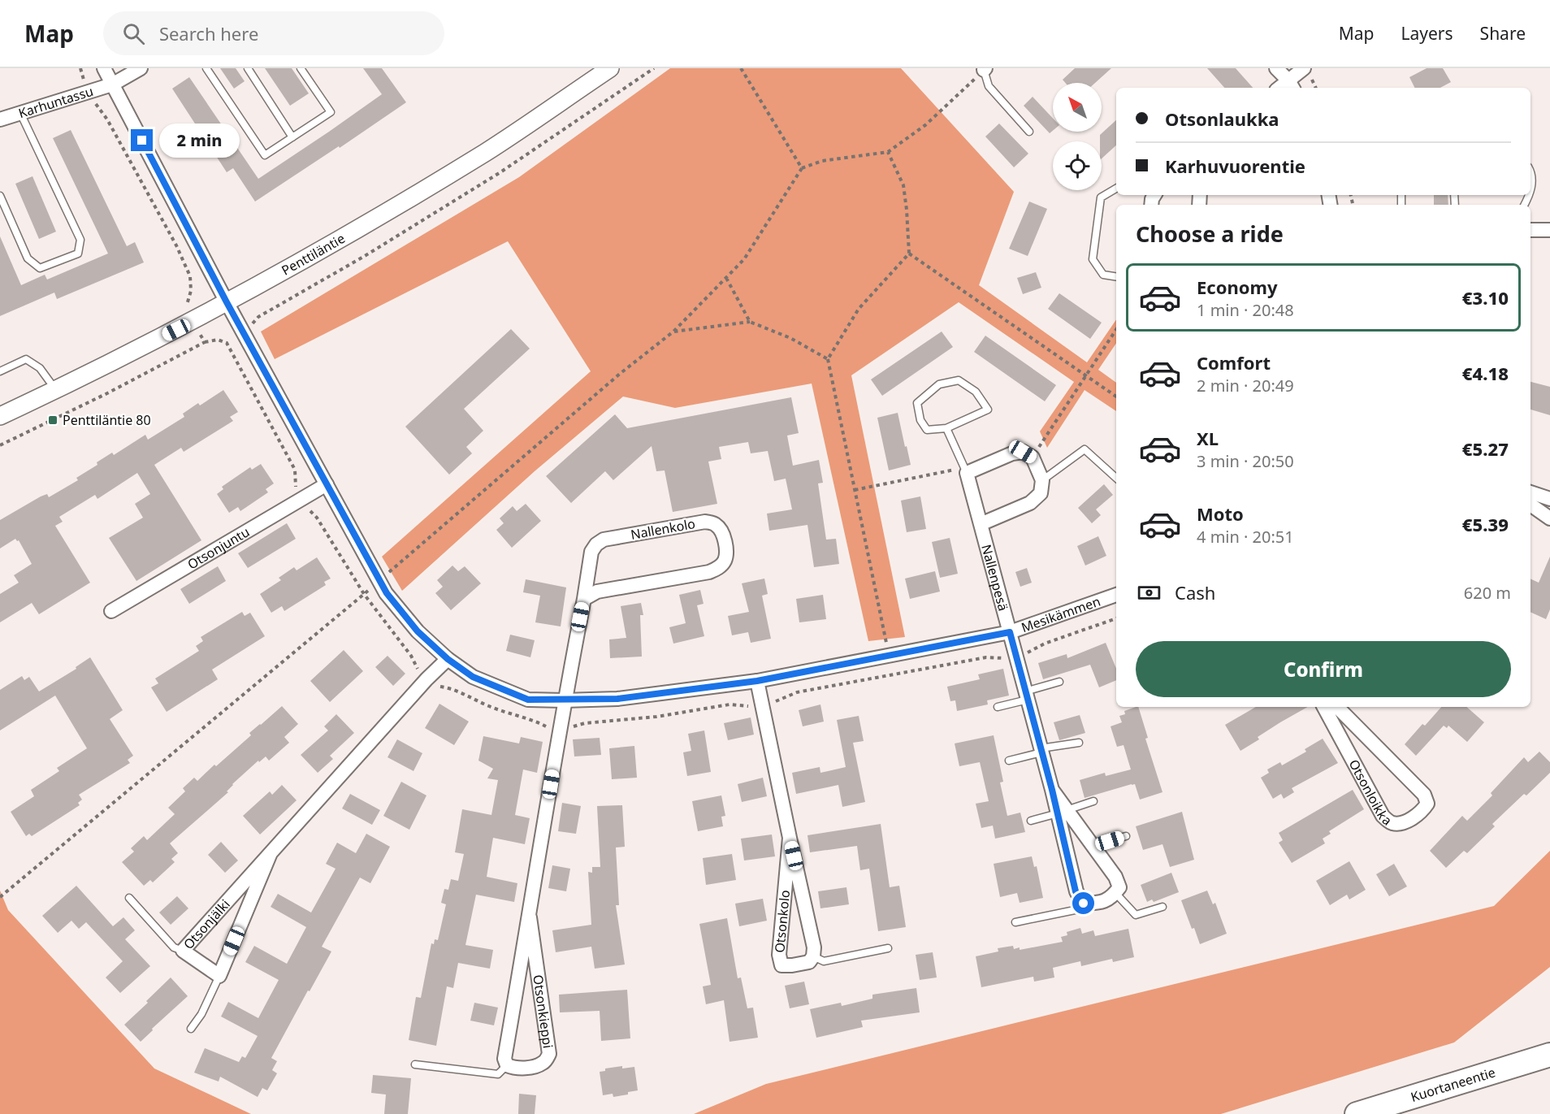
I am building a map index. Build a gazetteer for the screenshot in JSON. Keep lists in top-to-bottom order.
{
  "streets": {
    "highway": ["Kuortaneentie"],
    "street": [
      "Karhuntassu",
      "Penttiläntie",
      "Nallenkolo",
      "Otsonjuntu",
      "Nallenpesä",
      "Mesikämmen",
      "Otsonloikka",
      "Otsonkolo",
      "Otsonjälki",
      "Otsonkieppi"
    ]
  },
  "crossings": [
    ["Karhuntassu", "Mesikämmen"],
    ["Penttiläntie", "Mesikämmen"],
    ["Nallenkolo", "Mesikämmen"],
    ["Nallenkolo", "Otsonkieppi"],
    ["Otsonjuntu", "Mesikämmen"],
    ["Nallenpesä", "Mesikämmen"],
    ["Mesikämmen", "Otsonkolo"],
    ["Mesikämmen", "Otsonjälki"],
    ["Mesikämmen", "Otsonkieppi"]
  ],
  "places": {
    "transit": ["Penttiläntie 80"]
  },
  "north": "top left",
  "page": {
    "header": "Map",
    "search": "Search here",
    "nav": ["Map", "Layers", "Share"],
    "banner": ["Otsonlaukka", "Karhuvuorentie"],
    "bubble": "2 min",
    "heading": "Choose a ride",
    "list": [
      {
        "name": "Economy",
        "note": "1 min · 20:48",
        "value": "€3.10"
      },
      {
        "name": "Comfort",
        "note": "2 min · 20:49",
        "value": "€4.18"
      },
      {
        "name": "XL",
        "note": "3 min · 20:50",
        "value": "€5.27"
      },
      {
        "name": "Moto",
        "note": "4 min · 20:51",
        "value": "€5.39"
      }
    ],
    "pay": ["Cash", "620 m"],
    "buttons": "Confirm"
  }
}
